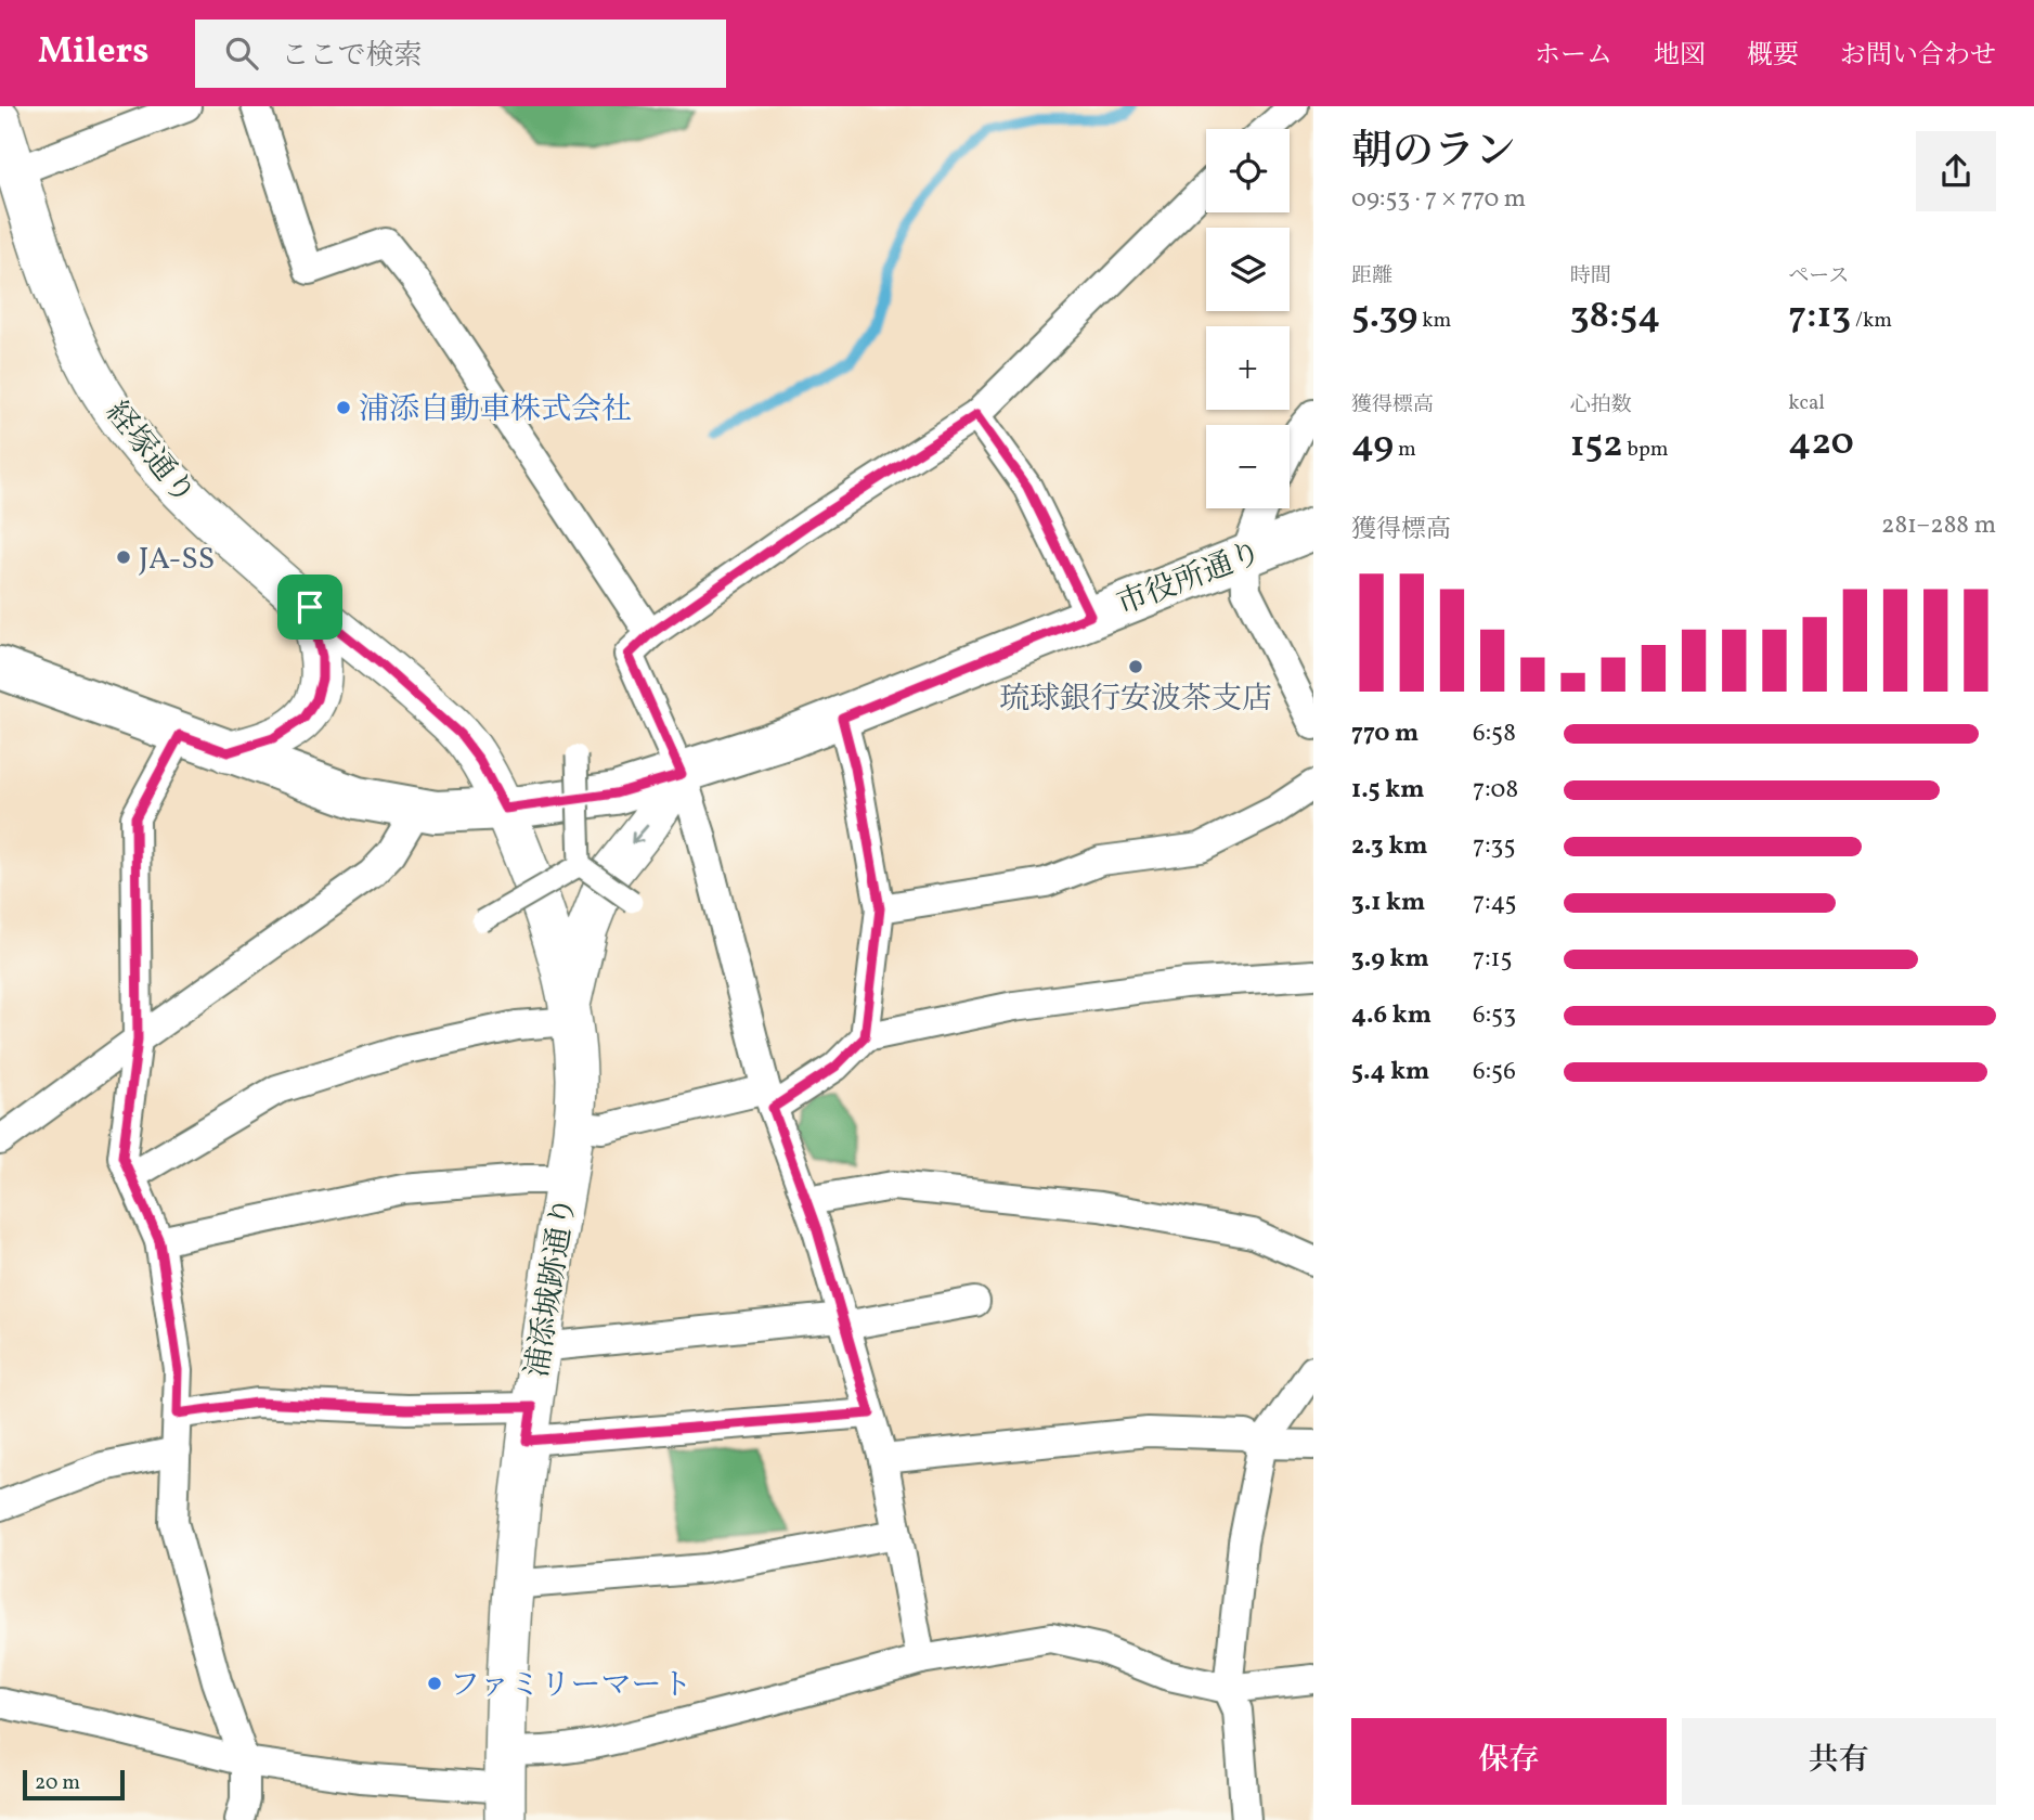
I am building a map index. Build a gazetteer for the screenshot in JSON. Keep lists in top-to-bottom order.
{
  "streets": {
    "main road": ["経塚通り", "市役所通り", "浦添城跡通り"]
  },
  "crossings": [
    ["経塚通り", "市役所通り"],
    ["経塚通り", "浦添城跡通り"],
    ["市役所通り", "浦添城跡通り"]
  ],
  "places": [
    "浦添自動車株式会社",
    "JA-SS",
    "琉球銀行安波茶支店",
    "ファミリーマート"
  ],
  "scale_bar": "20 m",
  "page": {
    "header": "Milers",
    "search": "ここで検索",
    "nav": [
      "ホーム",
      "地図",
      "概要",
      "お問い合わせ"
    ],
    "heading": ["朝のラン", "09:53 · 7 × 770 m"],
    "map_buttons": ["+", "−"],
    "stats": [
      ["距離", "5.39 km"],
      ["時間", "38:54"],
      ["ペース", "7:13 /km"],
      ["獲得標高", "49 m"],
      ["心拍数", "152 bpm"],
      ["kcal", "420"]
    ],
    "chart": ["獲得標高", "281–288 m"],
    "list": [
      {
        "name": "770 m",
        "note": "6:58"
      },
      {
        "name": "1.5 km",
        "note": "7:08"
      },
      {
        "name": "2.3 km",
        "note": "7:35"
      },
      {
        "name": "3.1 km",
        "note": "7:45"
      },
      {
        "name": "3.9 km",
        "note": "7:15"
      },
      {
        "name": "4.6 km",
        "note": "6:53"
      },
      {
        "name": "5.4 km",
        "note": "6:56"
      }
    ],
    "buttons": ["保存", "共有"],
    "scale": "20 m"
  }
}
